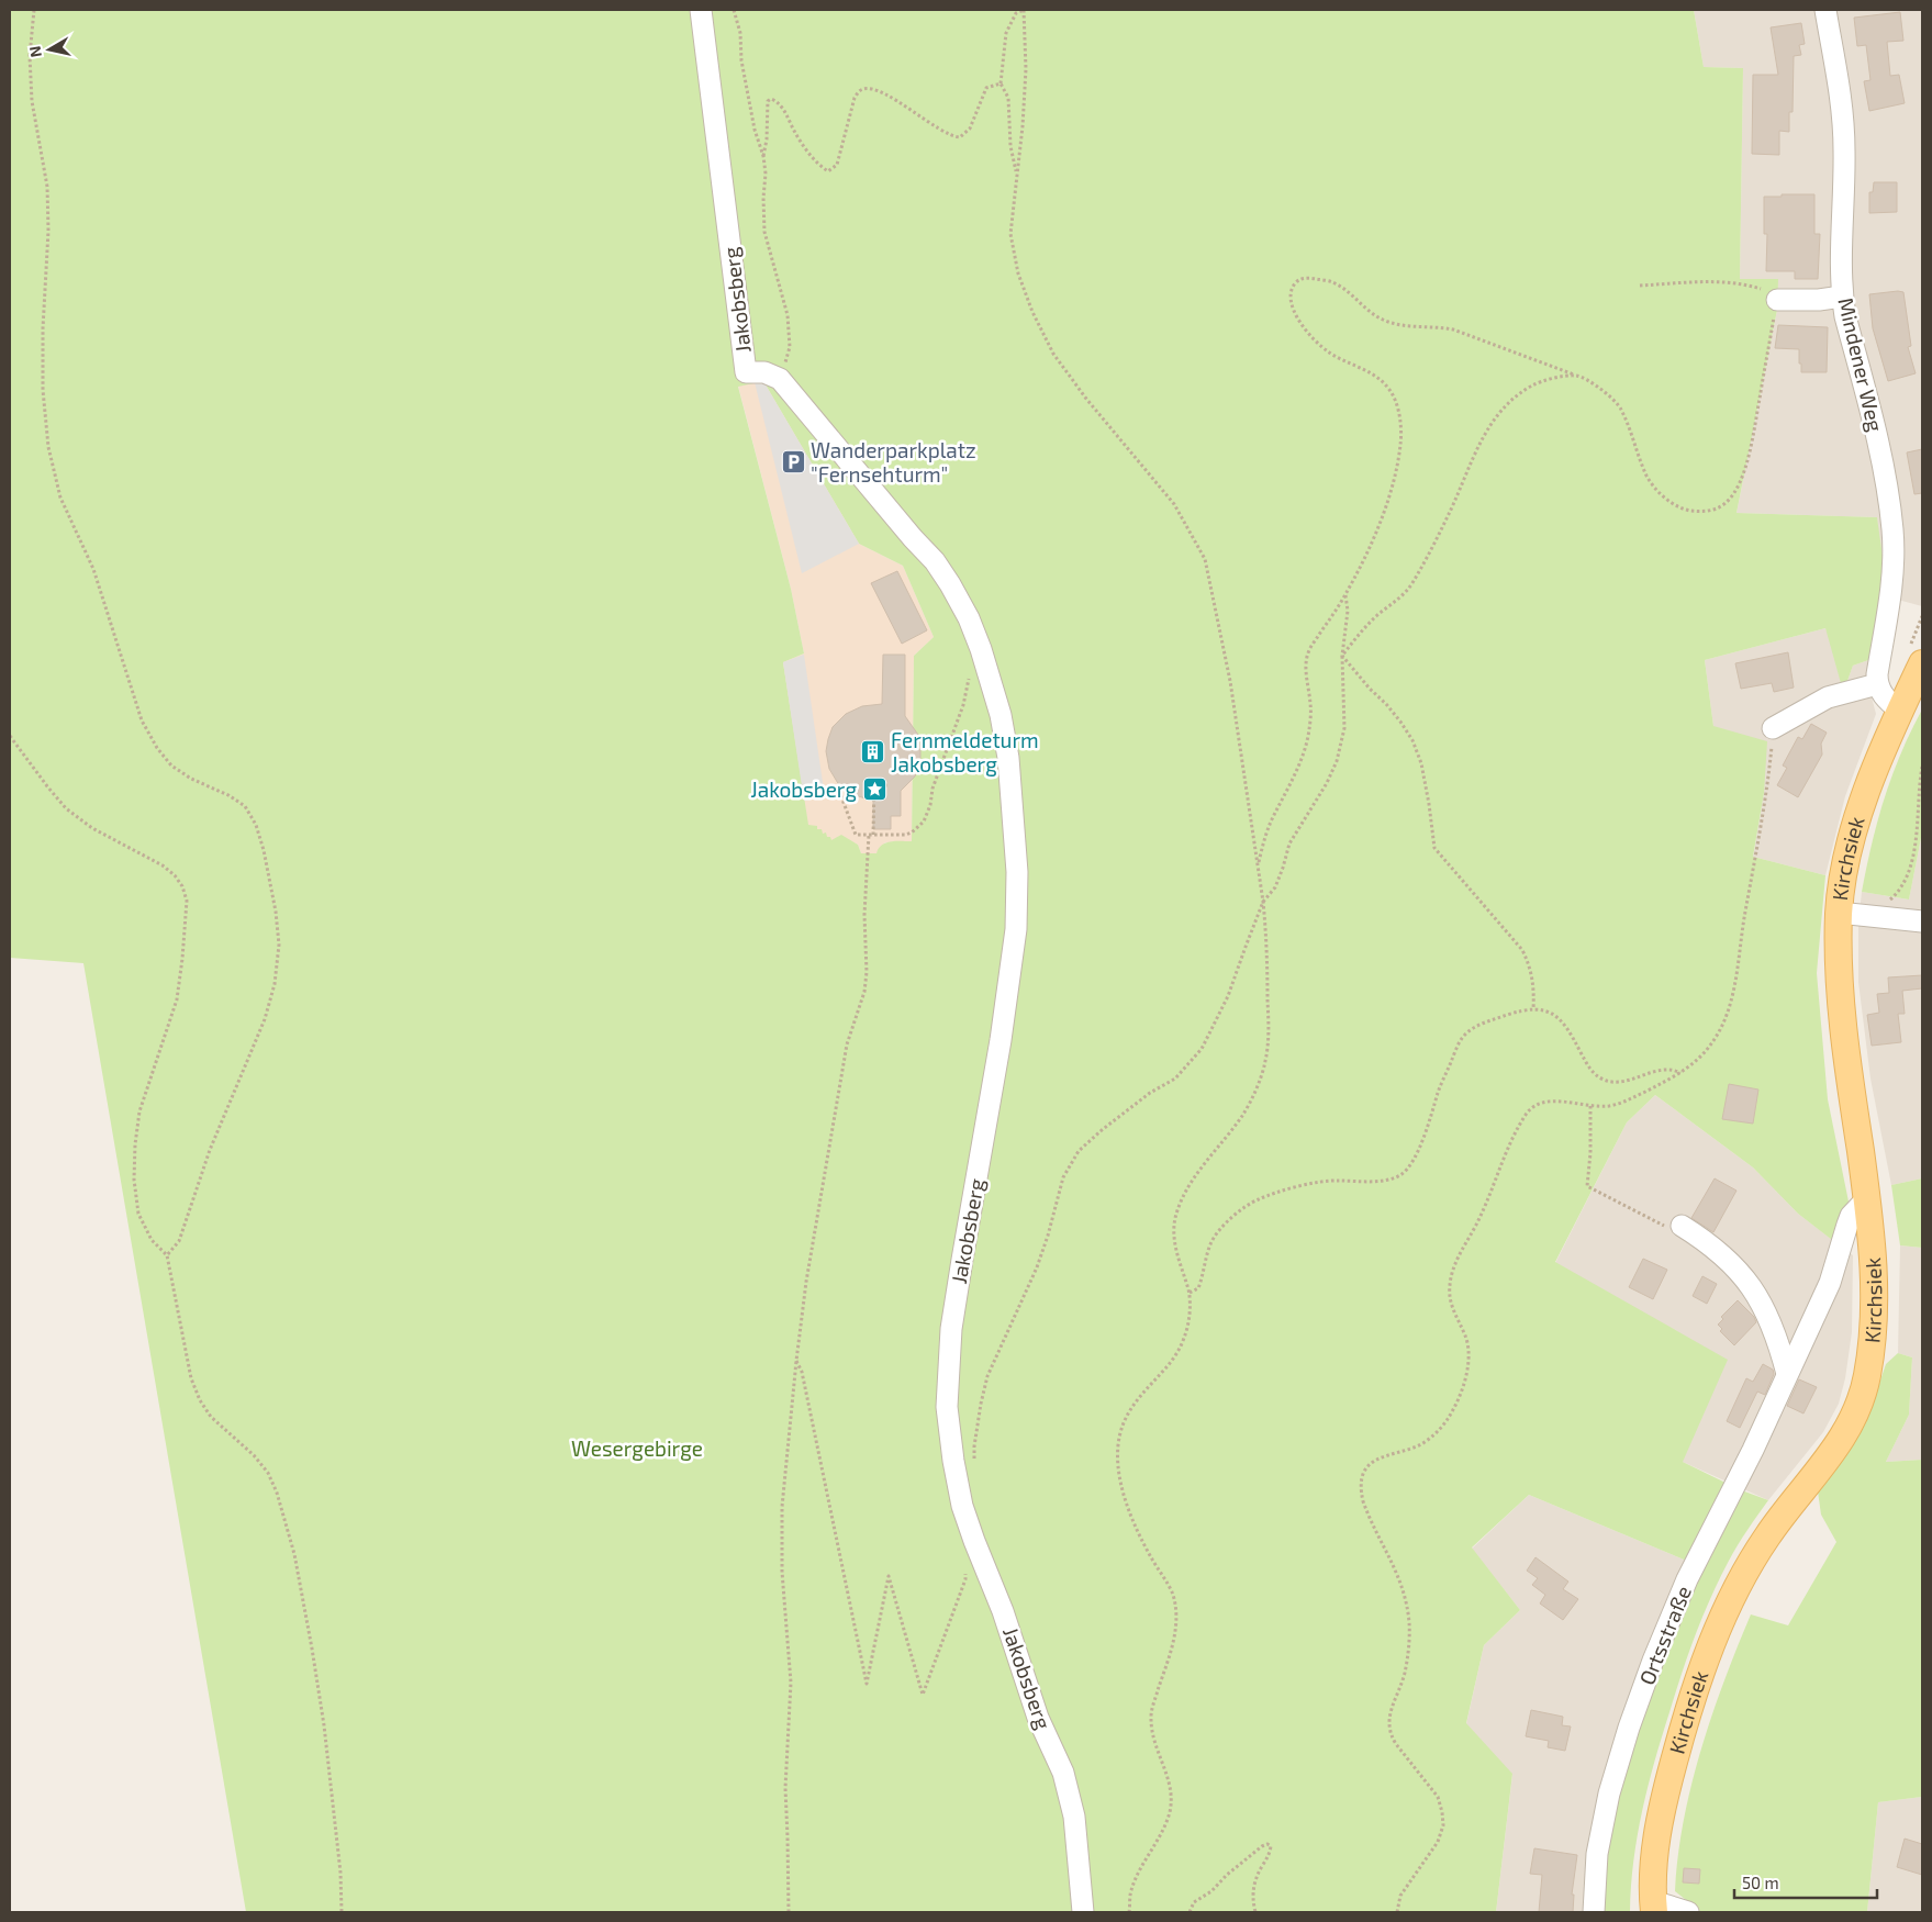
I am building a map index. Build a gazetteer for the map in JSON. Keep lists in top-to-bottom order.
{
  "streets": {
    "main road": ["Kirchsiek"],
    "street": ["Jakobsberg", "Mindener Weg", "Ortsstraße"]
  },
  "crossings": [
    ["Kirchsiek", "Ortsstraße"]
  ],
  "parks": ["Wesergebirge"],
  "places": {
    "parking": ["Wanderparkplatz \"Fernsehturm\""],
    "building": ["Fernmeldeturm Jakobsberg"],
    "place": ["Jakobsberg"]
  },
  "scale_bar": "50 m",
  "north": "left"
}
